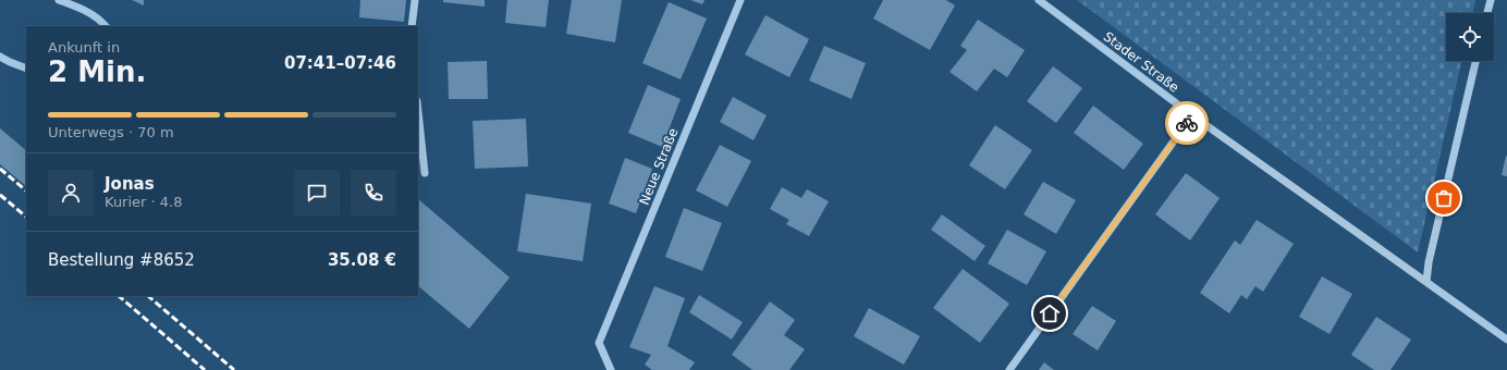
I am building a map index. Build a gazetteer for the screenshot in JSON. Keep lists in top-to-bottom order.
{
  "streets": {
    "street": ["Stader Straße", "Neue Straße"]
  },
  "page": {
    "heading": ["2 Min.", "Ankunft in", "07:41–07:46"],
    "panel": [
      "Jonas",
      "Kurier · 4.8",
      "Bestellung #8652",
      "35.08 €"
    ],
    "bar": "Unterwegs · 70 m"
  }
}
